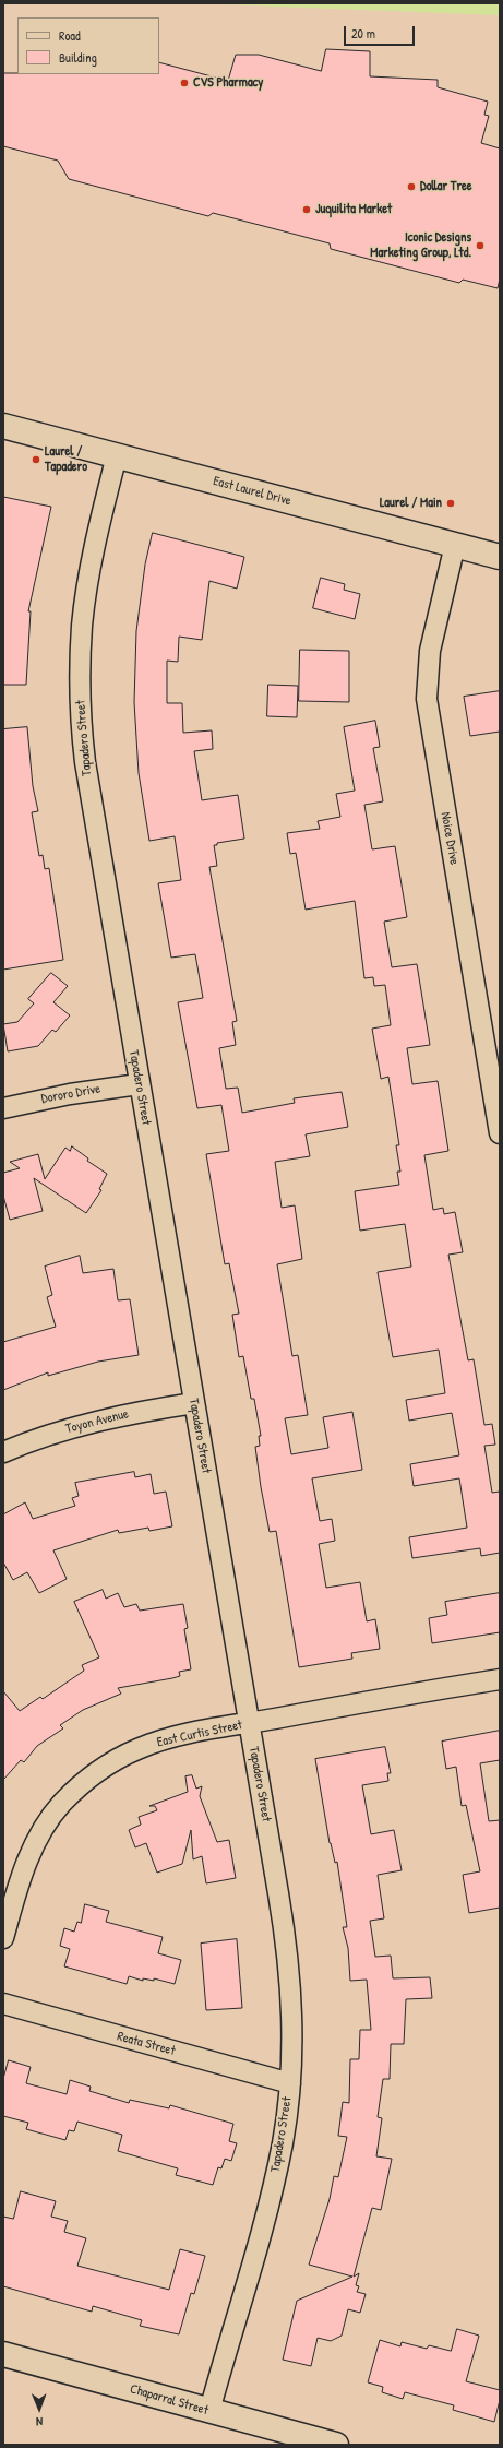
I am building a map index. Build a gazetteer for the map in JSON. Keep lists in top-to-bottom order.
{
  "streets": {
    "main road": ["East Laurel Drive", "Chaparral Street"],
    "street": [
      "Tapadero Street",
      "Noice Drive",
      "Dororo Drive",
      "Toyon Avenue",
      "East Curtis Street",
      "Reata Street"
    ]
  },
  "crossings": [
    ["East Laurel Drive", "Tapadero Street"],
    ["East Laurel Drive", "Noice Drive"],
    ["Tapadero Street", "Dororo Drive"],
    ["Tapadero Street", "Toyon Avenue"],
    ["Tapadero Street", "East Curtis Street"],
    ["Tapadero Street", "Reata Street"],
    ["Tapadero Street", "Chaparral Street"]
  ],
  "places": [
    "CVS Pharmacy",
    "Dollar Tree",
    "Juquilita Market",
    "Iconic Designs Marketing Group, Ltd.",
    "Laurel / Tapadero",
    "Laurel / Main"
  ],
  "legend": ["Road", "Building"],
  "scale_bar": "20 m",
  "north": "bottom"
}
